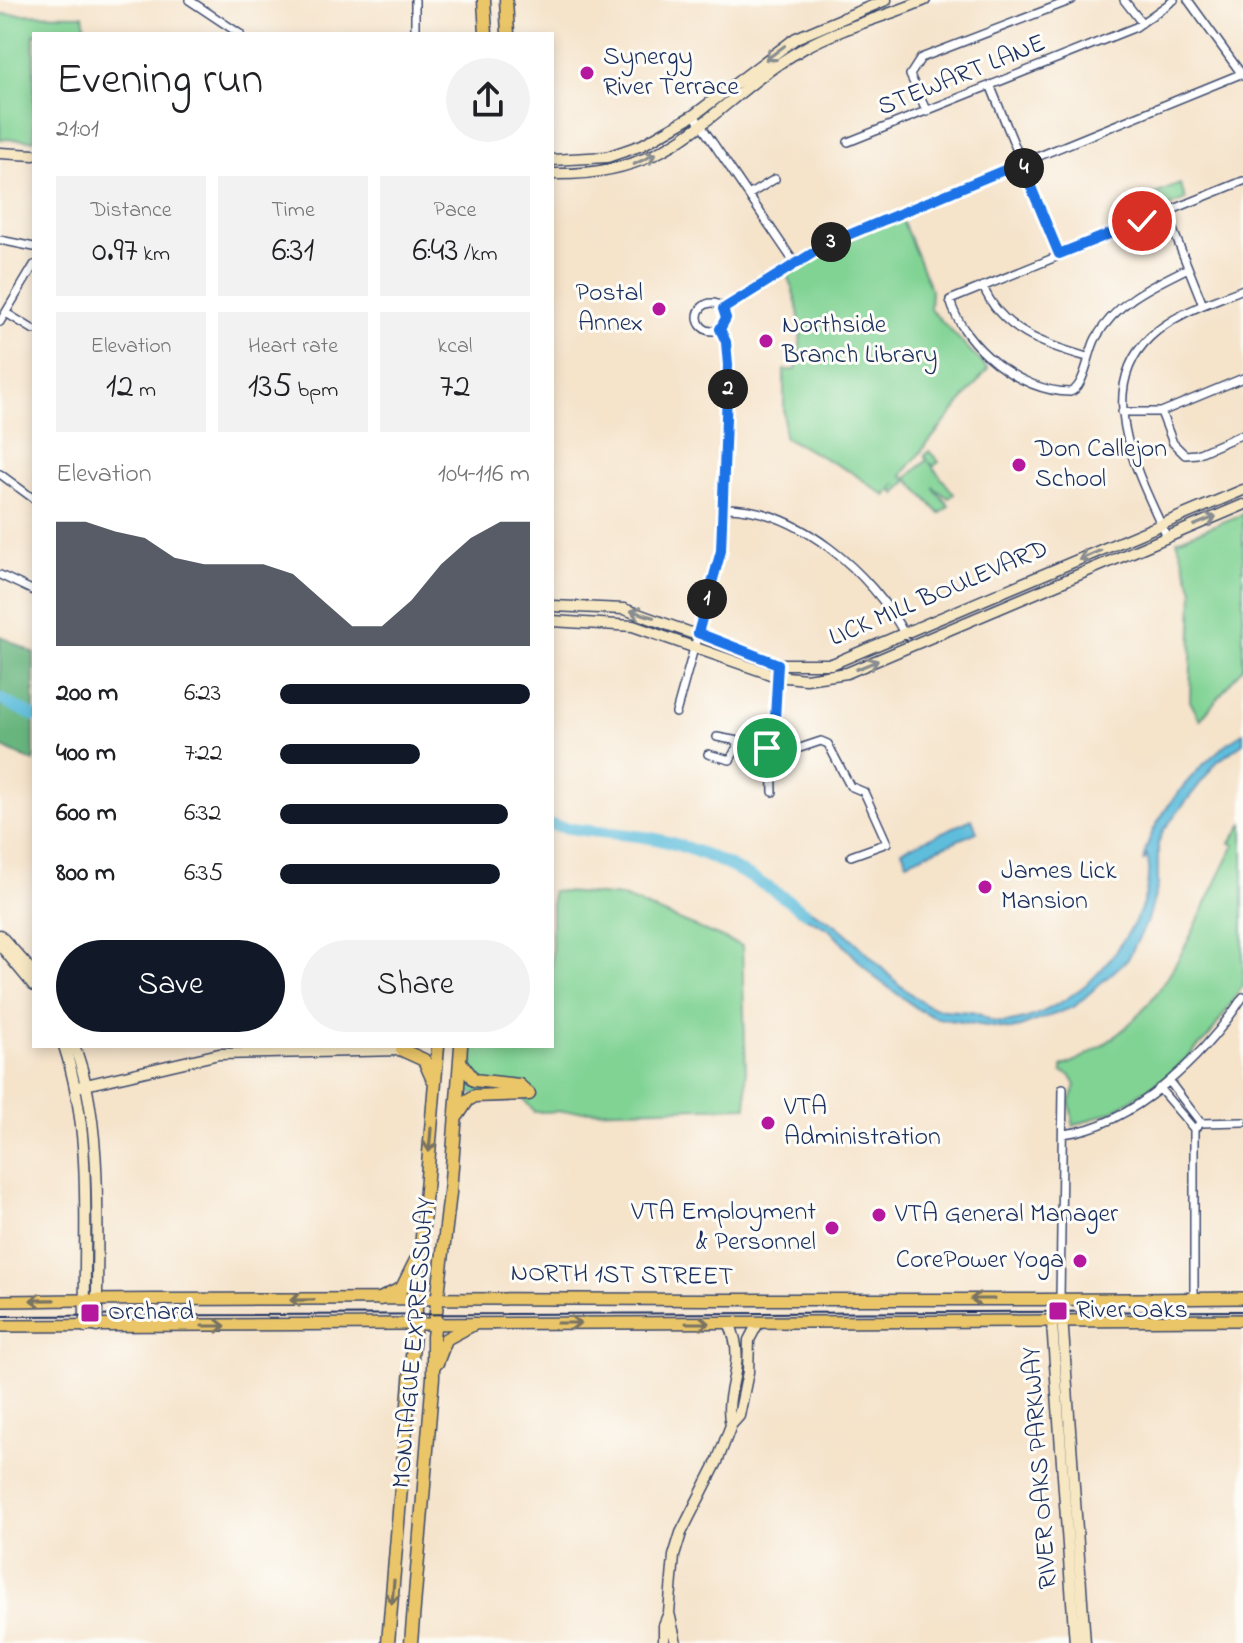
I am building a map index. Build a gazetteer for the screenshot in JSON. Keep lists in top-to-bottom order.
{
  "streets": {
    "highway": ["MONTAGUE EXPRESSWAY"],
    "main road": ["LICK MILL BOULEVARD", "NORTH 1ST STREET", "RIVER OAKS PARKWAY"],
    "street": ["STEWART LANE"]
  },
  "crossings": [
    ["NORTH 1ST STREET", "MONTAGUE EXPRESSWAY"],
    ["NORTH 1ST STREET", "RIVER OAKS PARKWAY"]
  ],
  "places": {
    "other": [
      "Synergy River Terrace",
      "Postal Annex",
      "Northside Branch Library",
      "Don Callejon School",
      "James Lick Mansion",
      "VTA Administration",
      "VTA General Manager",
      "VTA Employment & Personnel",
      "CorePower Yoga"
    ],
    "transit": ["River Oaks", "Orchard"]
  },
  "page": {
    "heading": ["Evening run", "21:01"],
    "pins": [
      "4",
      "3",
      "2",
      "1"
    ],
    "stats": [
      ["Distance", "0.97 km"],
      ["Time", "6:31"],
      ["Pace", "6:43 /km"],
      ["Elevation", "12 m"],
      ["Heart rate", "135 bpm"],
      ["kcal", "72"]
    ],
    "chart": ["Elevation", "104–116 m"],
    "list": [
      {
        "name": "200 m",
        "note": "6:23"
      },
      {
        "name": "400 m",
        "note": "7:22"
      },
      {
        "name": "600 m",
        "note": "6:32"
      },
      {
        "name": "800 m",
        "note": "6:35"
      }
    ],
    "buttons": ["Save", "Share"]
  }
}
